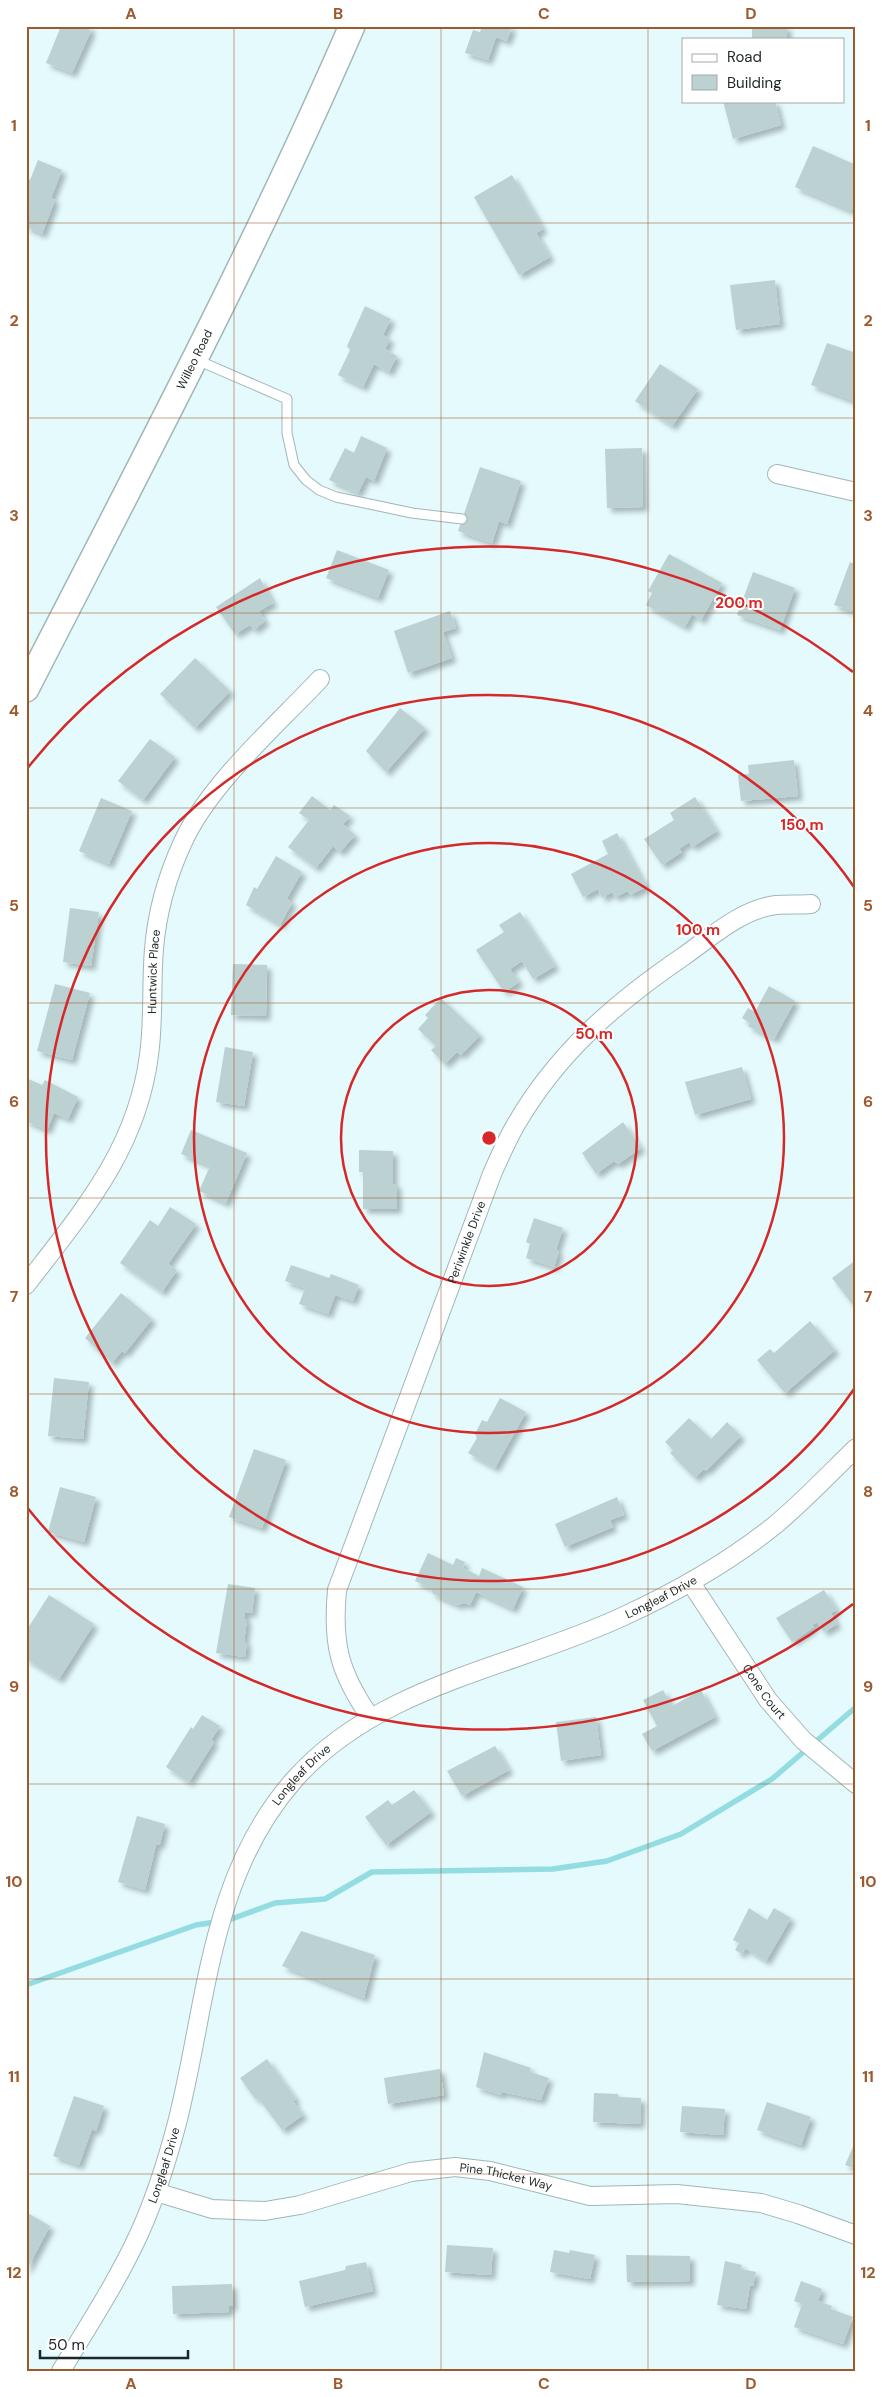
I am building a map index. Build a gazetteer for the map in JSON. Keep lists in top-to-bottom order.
{
  "streets": {
    "street": [
      "Willeo Road",
      "Huntwick Place",
      "Periwinkle Drive",
      "Longleaf Drive",
      "Cone Court",
      "Pine Thicket Way"
    ]
  },
  "crossings": [
    ["Periwinkle Drive", "Longleaf Drive"],
    ["Longleaf Drive", "Cone Court"],
    ["Longleaf Drive", "Pine Thicket Way"]
  ],
  "legend": ["Road", "Building"],
  "scale_bar": "50 m",
  "grid": {
    "columns": [
      "A",
      "B",
      "C",
      "D"
    ],
    "rows": [
      "1",
      "2",
      "3",
      "4",
      "5",
      "6",
      "7",
      "8",
      "9",
      "10",
      "11",
      "12"
    ]
  },
  "rings": [
    "200 m",
    "150 m",
    "100 m",
    "50 m"
  ]
}
